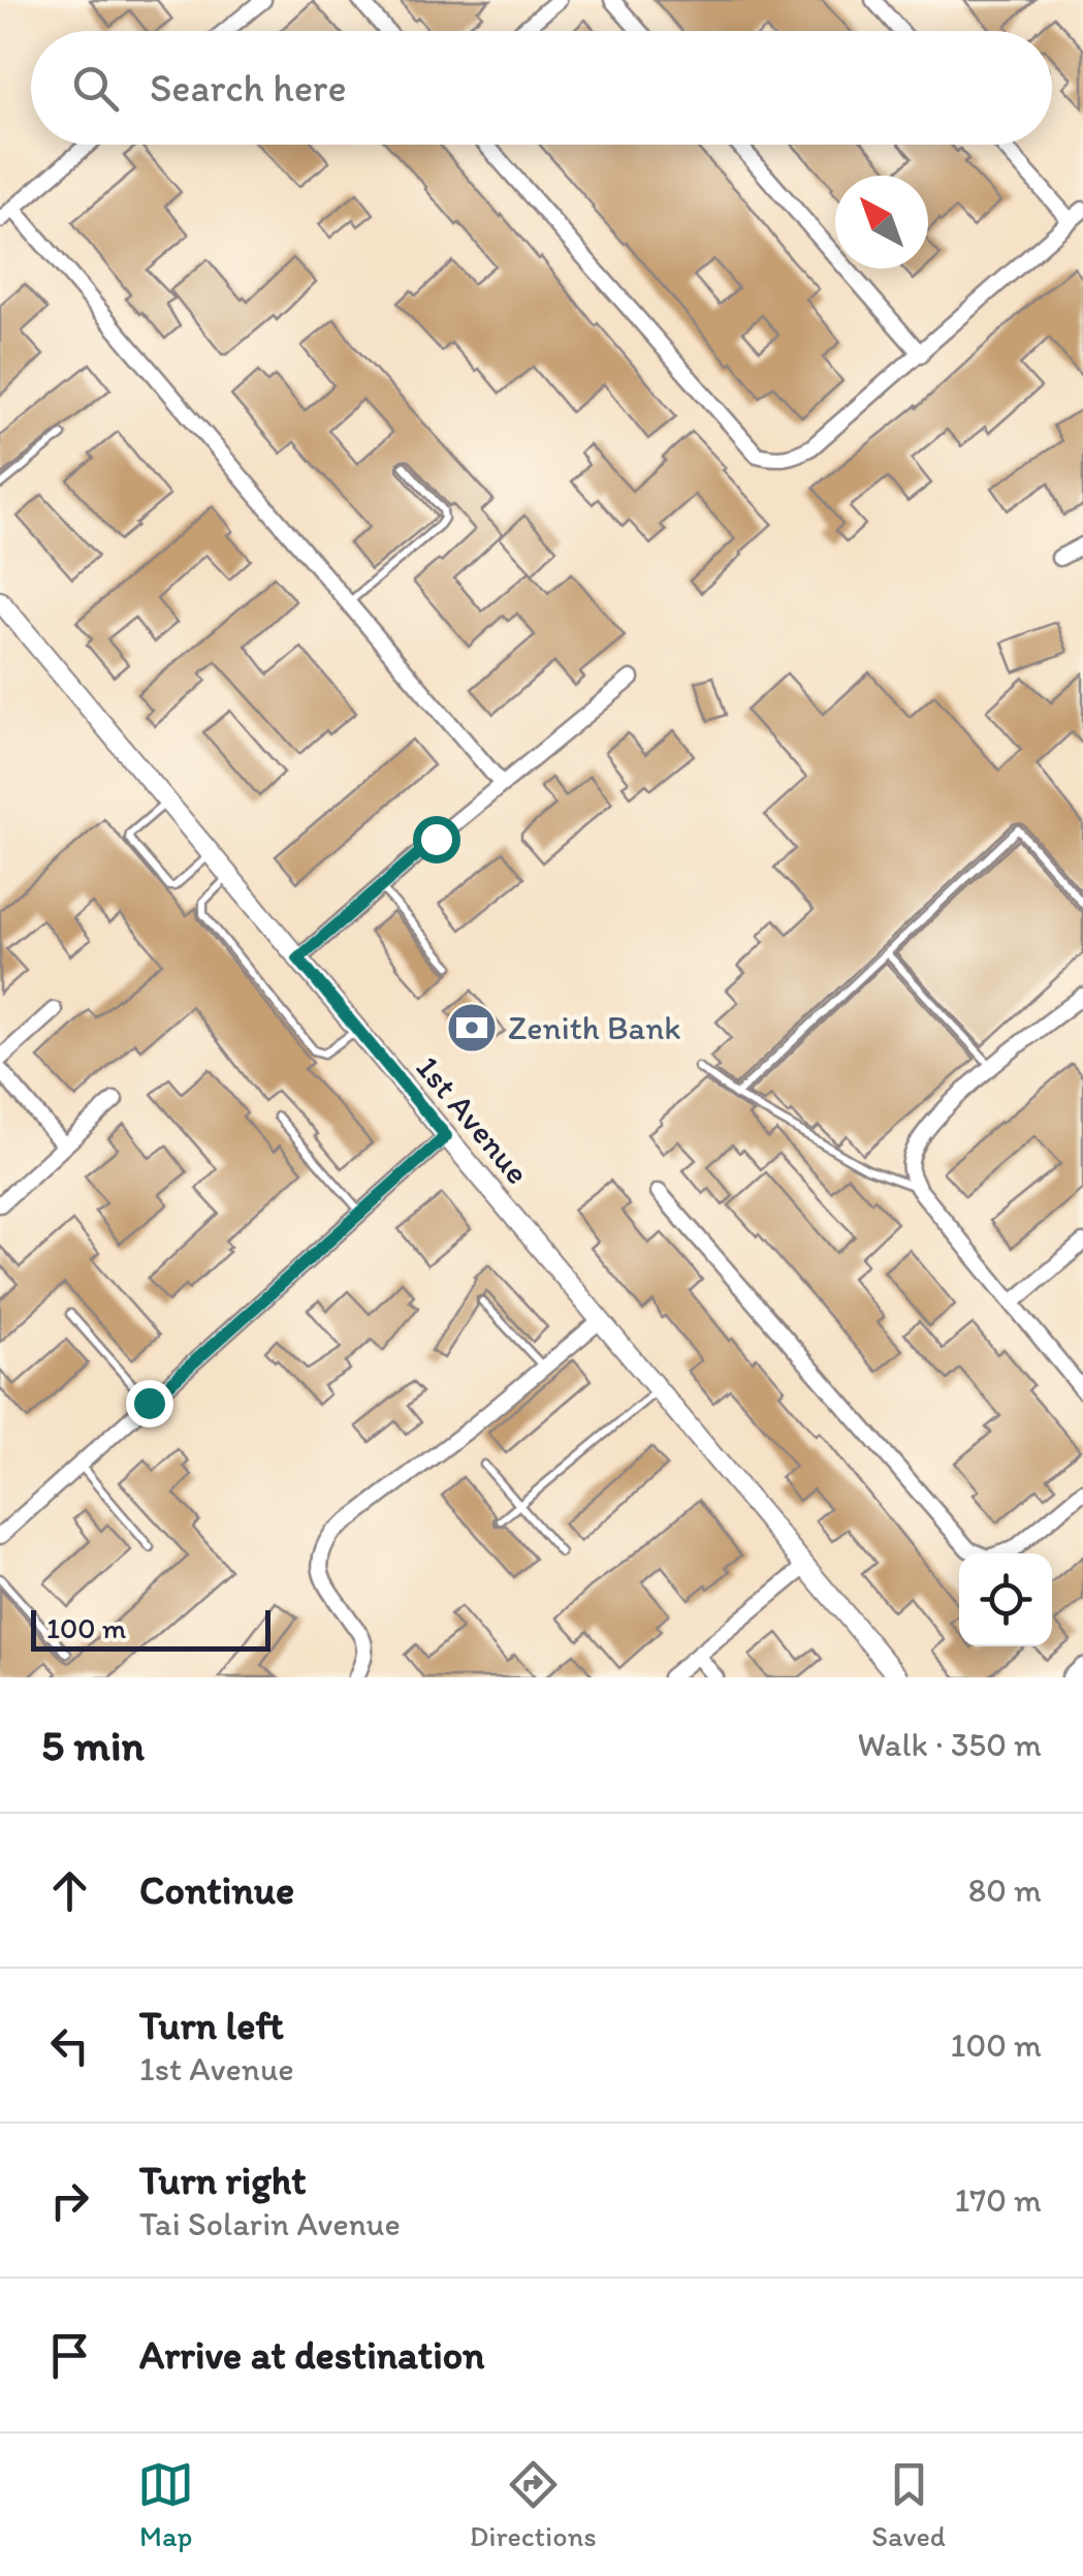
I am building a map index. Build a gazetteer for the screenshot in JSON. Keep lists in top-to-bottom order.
{
  "streets": {
    "street": ["1st Avenue"]
  },
  "places": {
    "bank": ["Zenith Bank"]
  },
  "scale_bar": "100 m",
  "north": "top left",
  "page": {
    "search": "Search here",
    "scale": "100 m",
    "heading": ["5 min", "Walk · 350 m"],
    "list": [
      ["Continue", "80 m"],
      ["Turn left", "1st Avenue", "100 m"],
      ["Turn right", "Tai Solarin Avenue", "170 m"],
      "Arrive at destination"
    ],
    "nav": ["Map", "Directions", "Saved"]
  }
}
